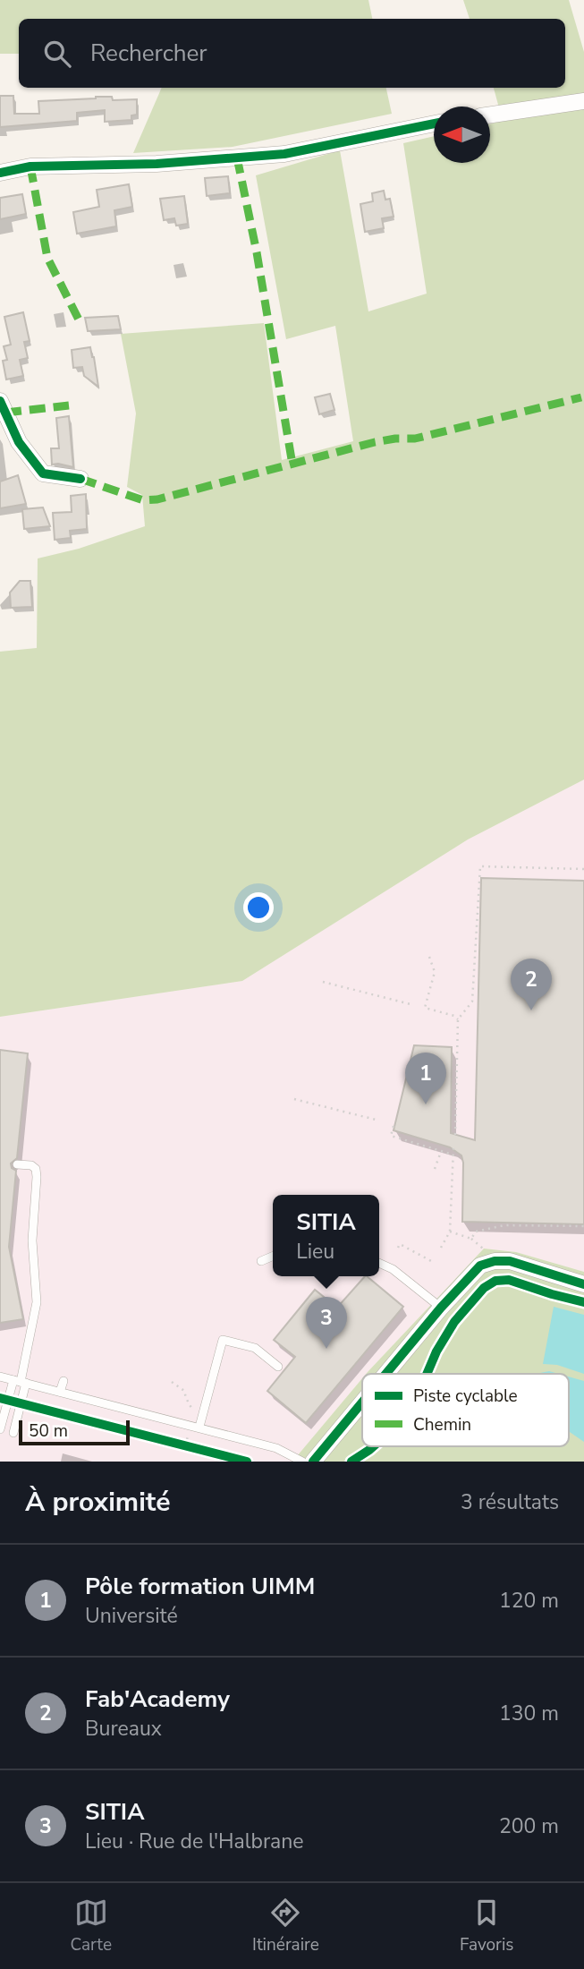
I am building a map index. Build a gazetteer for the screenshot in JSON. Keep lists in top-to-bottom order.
{
  "legend": ["Piste cyclable", "Chemin"],
  "scale_bar": "50 m",
  "north": "left",
  "page": {
    "search": "Rechercher",
    "pins": ["2", "1", "3"],
    "popup": ["SITIA", "Lieu"],
    "scale": "50 m",
    "heading": ["À proximité", "3 résultats"],
    "list": [
      {
        "mark": "1",
        "name": "Pôle formation UIMM",
        "note": "Université",
        "value": "120 m"
      },
      {
        "mark": "2",
        "name": "Fab'Academy",
        "note": "Bureaux",
        "value": "130 m"
      },
      {
        "mark": "3",
        "name": "SITIA",
        "note": "Lieu · Rue de l'Halbrane",
        "value": "200 m"
      }
    ],
    "nav": ["Carte", "Itinéraire", "Favoris"]
  }
}
